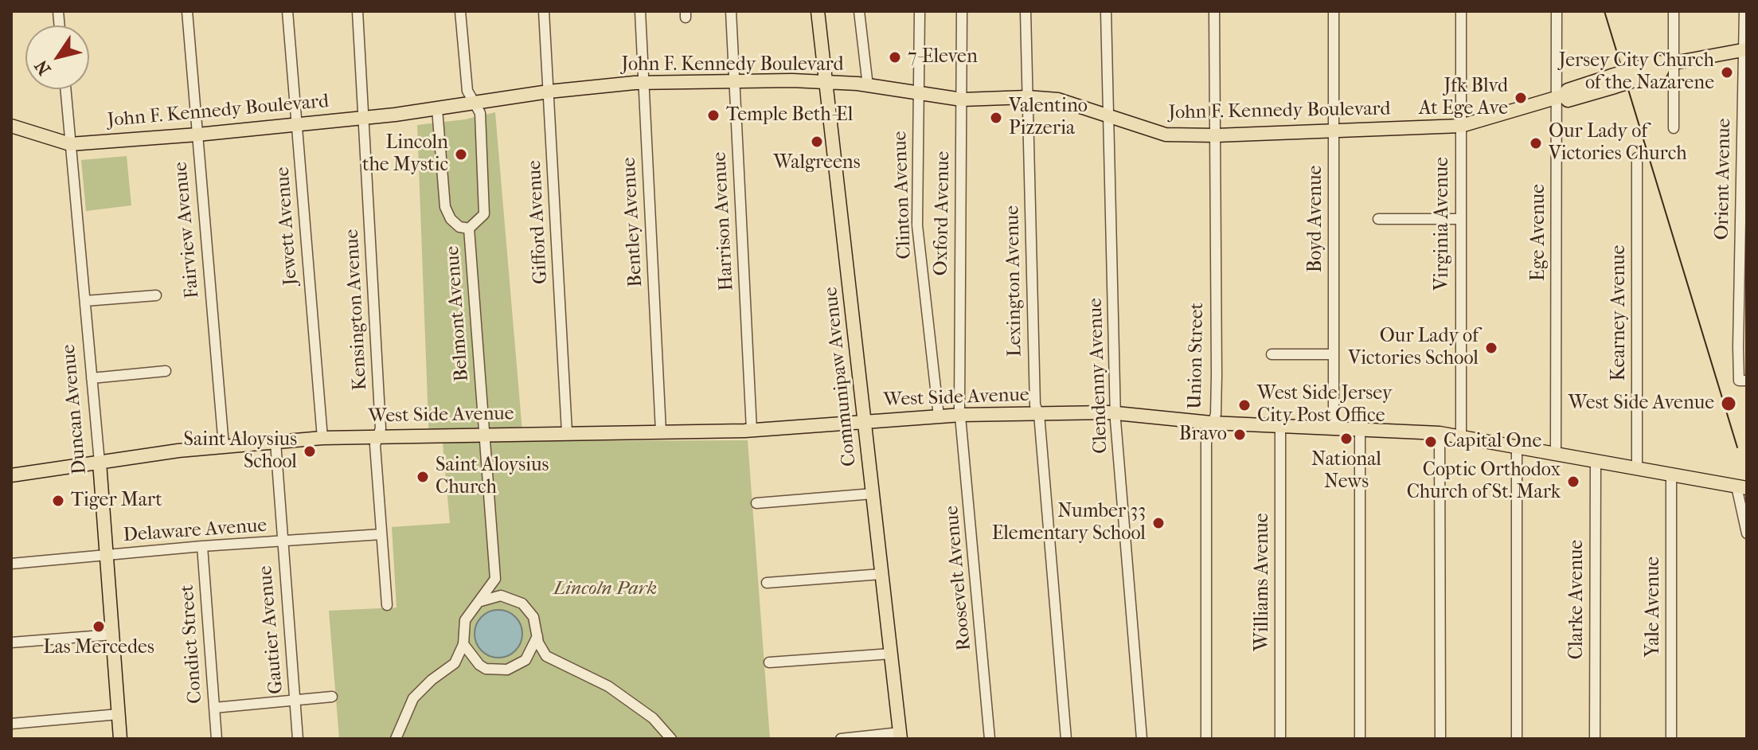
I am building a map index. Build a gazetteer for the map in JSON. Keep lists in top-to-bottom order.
{
  "streets": {
    "main road": [
      "John F. Kennedy Boulevard",
      "Communipaw Avenue",
      "West Side Avenue",
      "Duncan Avenue"
    ],
    "street": [
      "Orient Avenue",
      "Clinton Avenue",
      "Oxford Avenue",
      "Boyd Avenue",
      "Harrison Avenue",
      "Gifford Avenue",
      "Bentley Avenue",
      "Virginia Avenue",
      "Jewett Avenue",
      "Fairview Avenue",
      "Ege Avenue",
      "Lexington Avenue",
      "Kensington Avenue",
      "Kearney Avenue",
      "Belmont Avenue",
      "Union Street",
      "Clendenny Avenue",
      "Delaware Avenue",
      "Roosevelt Avenue",
      "Williams Avenue",
      "Clarke Avenue",
      "Yale Avenue",
      "Gautier Avenue",
      "Condict Street"
    ]
  },
  "crossings": [
    ["John F. Kennedy Boulevard", "Orient Avenue"],
    ["John F. Kennedy Boulevard", "Clinton Avenue"],
    ["John F. Kennedy Boulevard", "Oxford Avenue"],
    ["John F. Kennedy Boulevard", "Boyd Avenue"],
    ["John F. Kennedy Boulevard", "Harrison Avenue"],
    ["John F. Kennedy Boulevard", "Gifford Avenue"],
    ["John F. Kennedy Boulevard", "Bentley Avenue"],
    ["John F. Kennedy Boulevard", "Virginia Avenue"],
    ["John F. Kennedy Boulevard", "Jewett Avenue"],
    ["John F. Kennedy Boulevard", "Fairview Avenue"],
    ["John F. Kennedy Boulevard", "Ege Avenue"],
    ["John F. Kennedy Boulevard", "Lexington Avenue"],
    ["John F. Kennedy Boulevard", "Kensington Avenue"],
    ["John F. Kennedy Boulevard", "Belmont Avenue"],
    ["John F. Kennedy Boulevard", "Union Street"],
    ["John F. Kennedy Boulevard", "Clendenny Avenue"],
    ["John F. Kennedy Boulevard", "Communipaw Avenue"],
    ["John F. Kennedy Boulevard", "Duncan Avenue"],
    ["Clinton Avenue", "West Side Avenue"],
    ["Oxford Avenue", "West Side Avenue"],
    ["Oxford Avenue", "Roosevelt Avenue"],
    ["Boyd Avenue", "West Side Avenue"],
    ["Harrison Avenue", "West Side Avenue"],
    ["Gifford Avenue", "West Side Avenue"],
    ["Bentley Avenue", "West Side Avenue"],
    ["Virginia Avenue", "West Side Avenue"],
    ["Jewett Avenue", "West Side Avenue"],
    ["Fairview Avenue", "West Side Avenue"],
    ["Ege Avenue", "West Side Avenue"],
    ["Lexington Avenue", "West Side Avenue"],
    ["Kensington Avenue", "West Side Avenue"],
    ["Kensington Avenue", "Delaware Avenue"],
    ["Kearney Avenue", "West Side Avenue"],
    ["Belmont Avenue", "West Side Avenue"],
    ["Union Street", "West Side Avenue"],
    ["Clendenny Avenue", "West Side Avenue"],
    ["Communipaw Avenue", "West Side Avenue"],
    ["West Side Avenue", "Duncan Avenue"],
    ["West Side Avenue", "Roosevelt Avenue"],
    ["West Side Avenue", "Williams Avenue"],
    ["West Side Avenue", "Clarke Avenue"],
    ["West Side Avenue", "Yale Avenue"],
    ["West Side Avenue", "Gautier Avenue"],
    ["Duncan Avenue", "Delaware Avenue"],
    ["Delaware Avenue", "Gautier Avenue"],
    ["Delaware Avenue", "Condict Street"]
  ],
  "parks": ["Lincoln Park"],
  "places": [
    "7-Eleven",
    "Jersey City Church of the Nazarene",
    "Jfk Blvd At Ege Ave",
    "Temple Beth-El",
    "Valentino Pizzeria",
    "Walgreens",
    "Our Lady of Victories Church",
    "Lincoln the Mystic",
    "Our Lady of Victories School",
    "West Side Avenue",
    "West Side Jersey City Post Office",
    "Bravo",
    "National News",
    "Capital One",
    "Saint Aloysius School",
    "Saint Aloysius Church",
    "Coptic Orthodox Church of St. Mark",
    "Tiger Mart",
    "Number 33 Elementary School",
    "Las Mercedes"
  ],
  "north": "bottom left"
}
